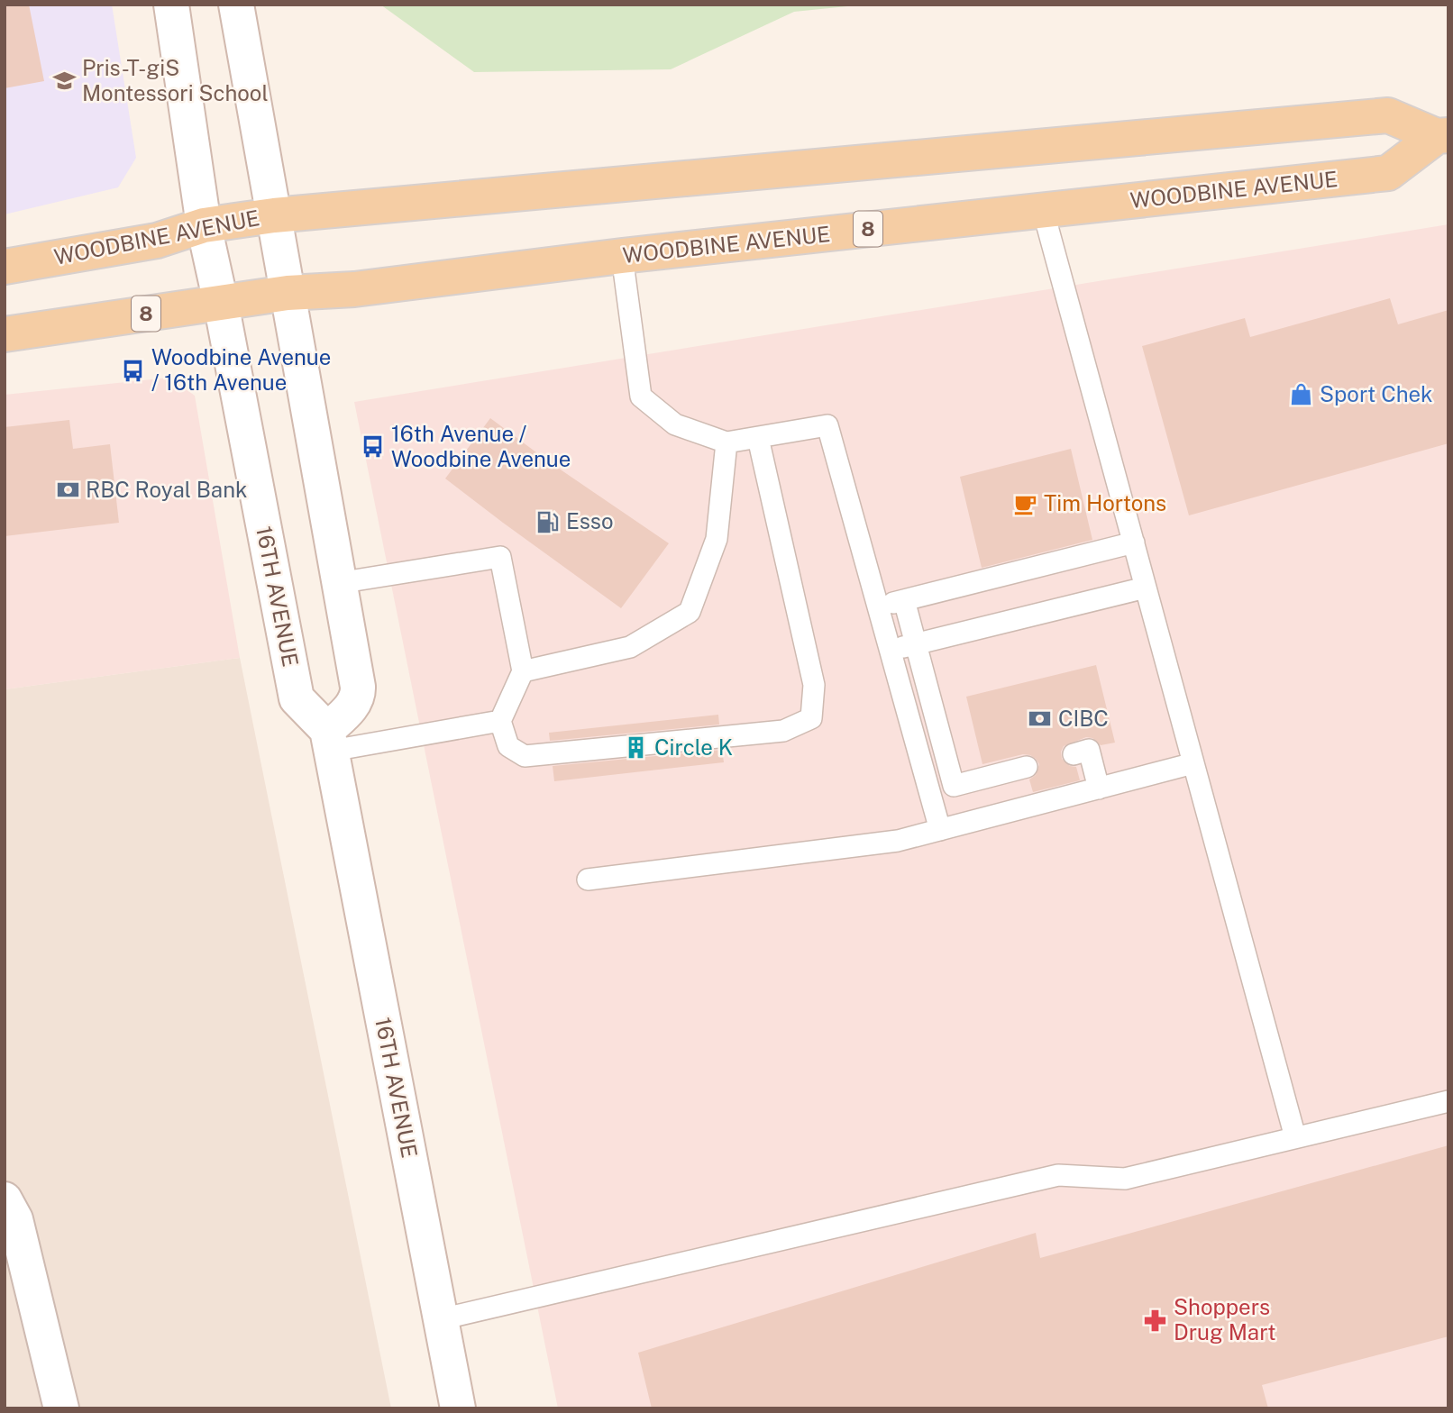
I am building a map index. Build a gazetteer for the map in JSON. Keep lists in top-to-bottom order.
{
  "streets": {
    "main road": ["WOODBINE AVENUE", "8", "16TH AVENUE"]
  },
  "crossings": [
    ["WOODBINE AVENUE", "16TH AVENUE"]
  ],
  "places": {
    "school or university": ["Pris-T-giS Montessori School"],
    "bus stop": ["Woodbine Avenue / 16th Avenue", "16th Avenue / Woodbine Avenue"],
    "shop": ["Sport Chek"],
    "bank": ["RBC Royal Bank", "CIBC"],
    "cafe": ["Tim Hortons"],
    "fuel station": ["Esso"],
    "building": ["Circle K"],
    "pharmacy": ["Shoppers Drug Mart"]
  }
}
